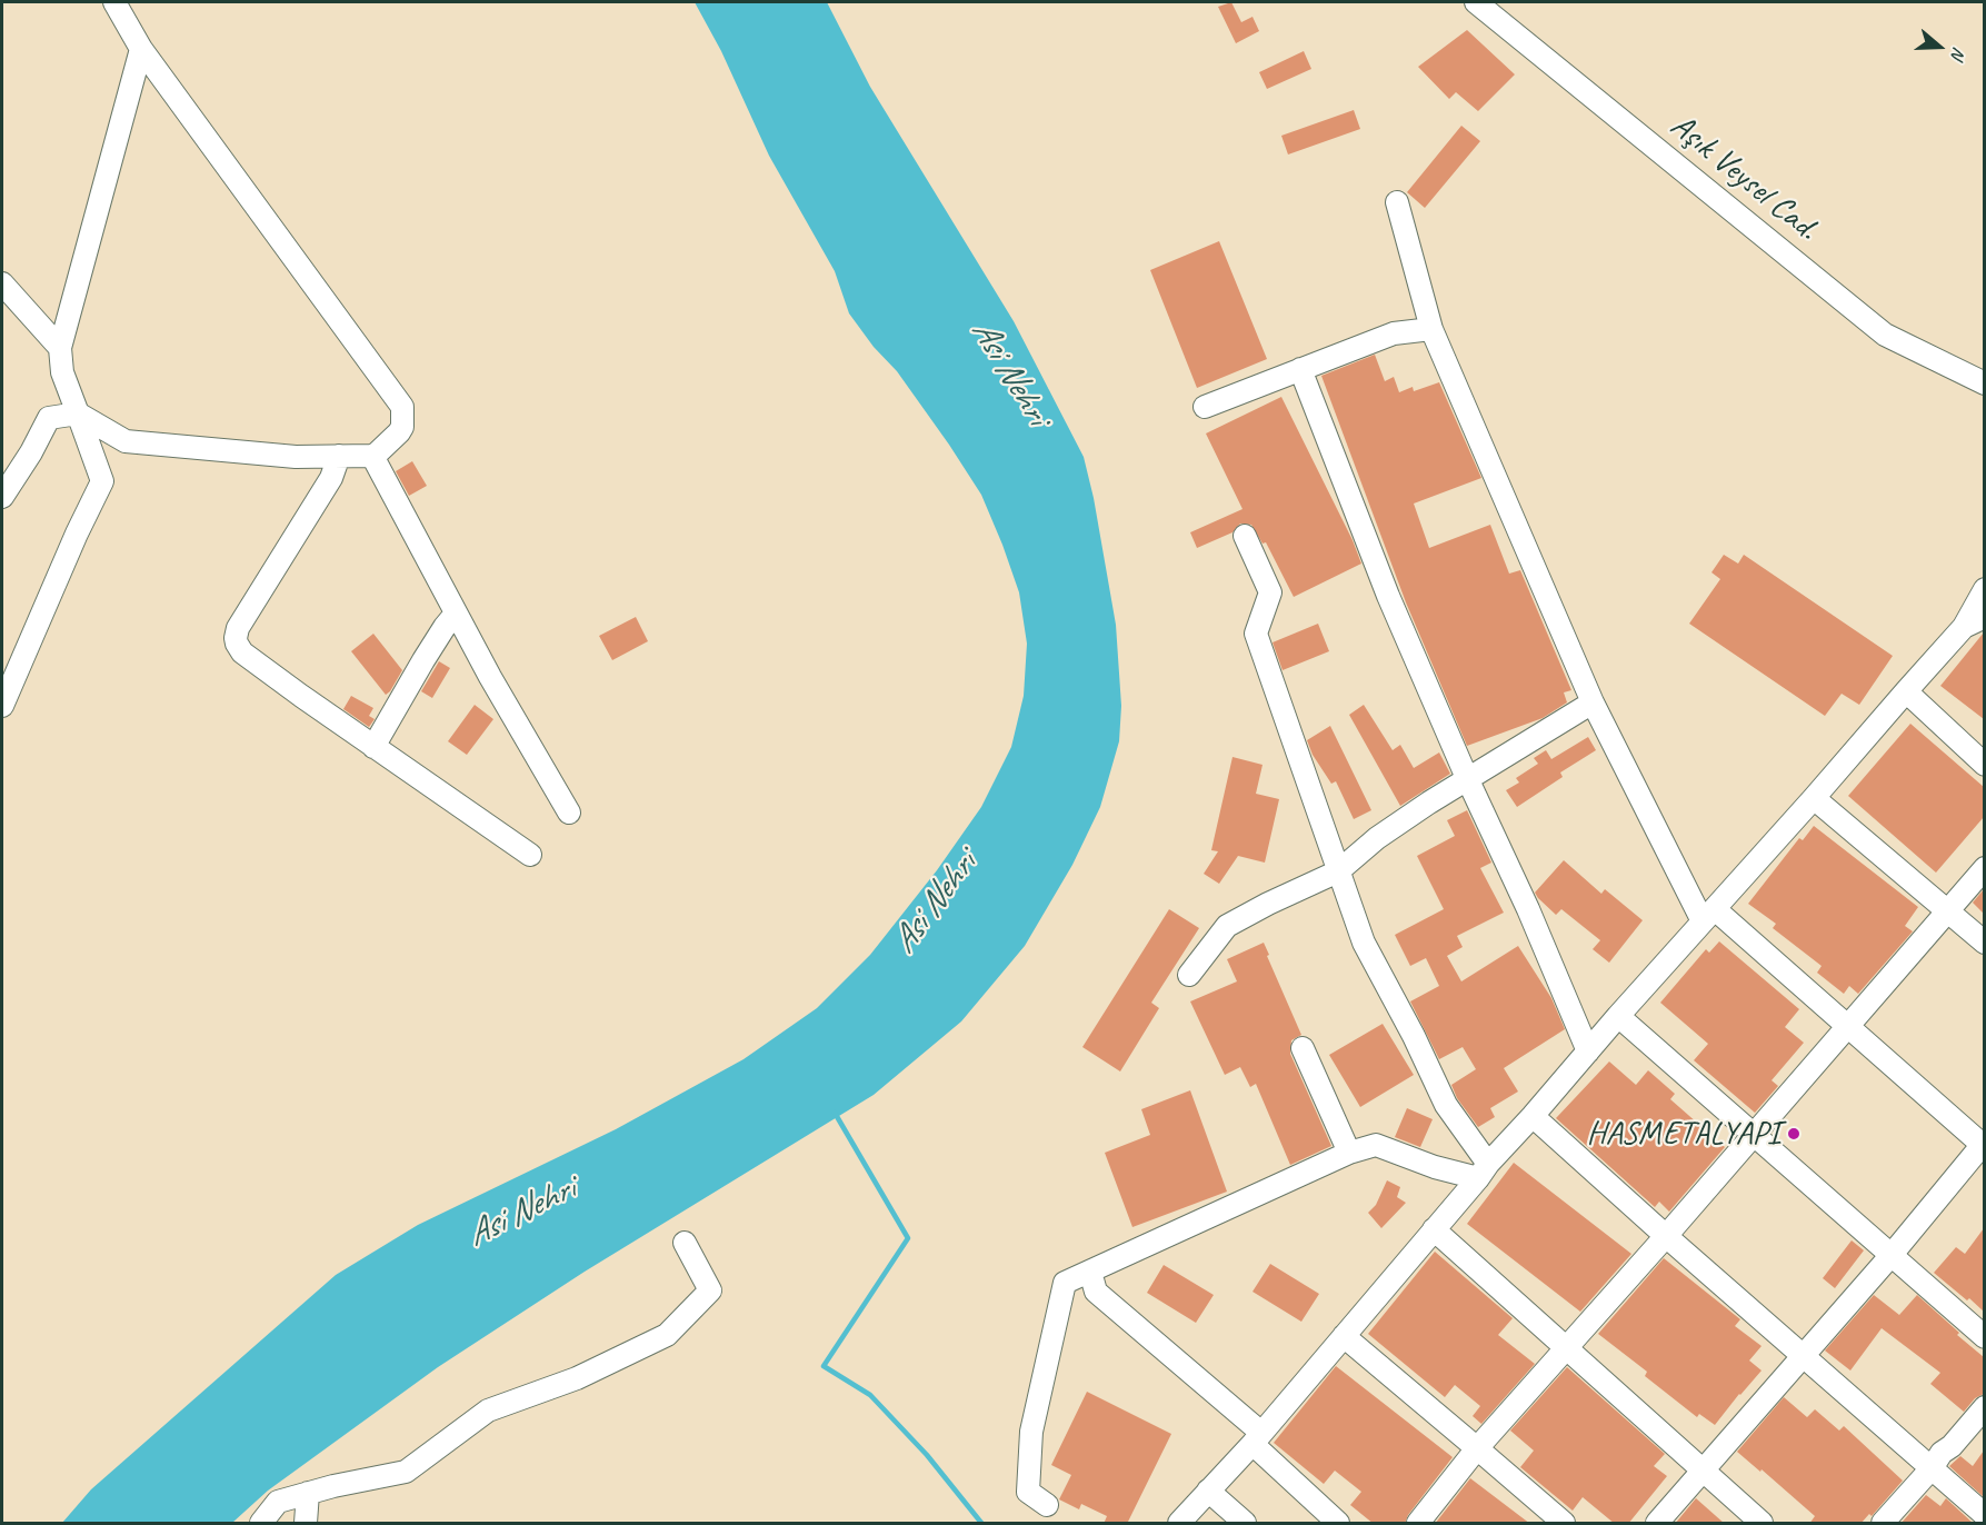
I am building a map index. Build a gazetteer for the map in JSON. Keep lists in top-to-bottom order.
{
  "streets": {
    "street": ["Aşık Veysel Cad."]
  },
  "water": ["Asi Nehri"],
  "places": ["HASMETALYAPI"],
  "north": "right"
}
